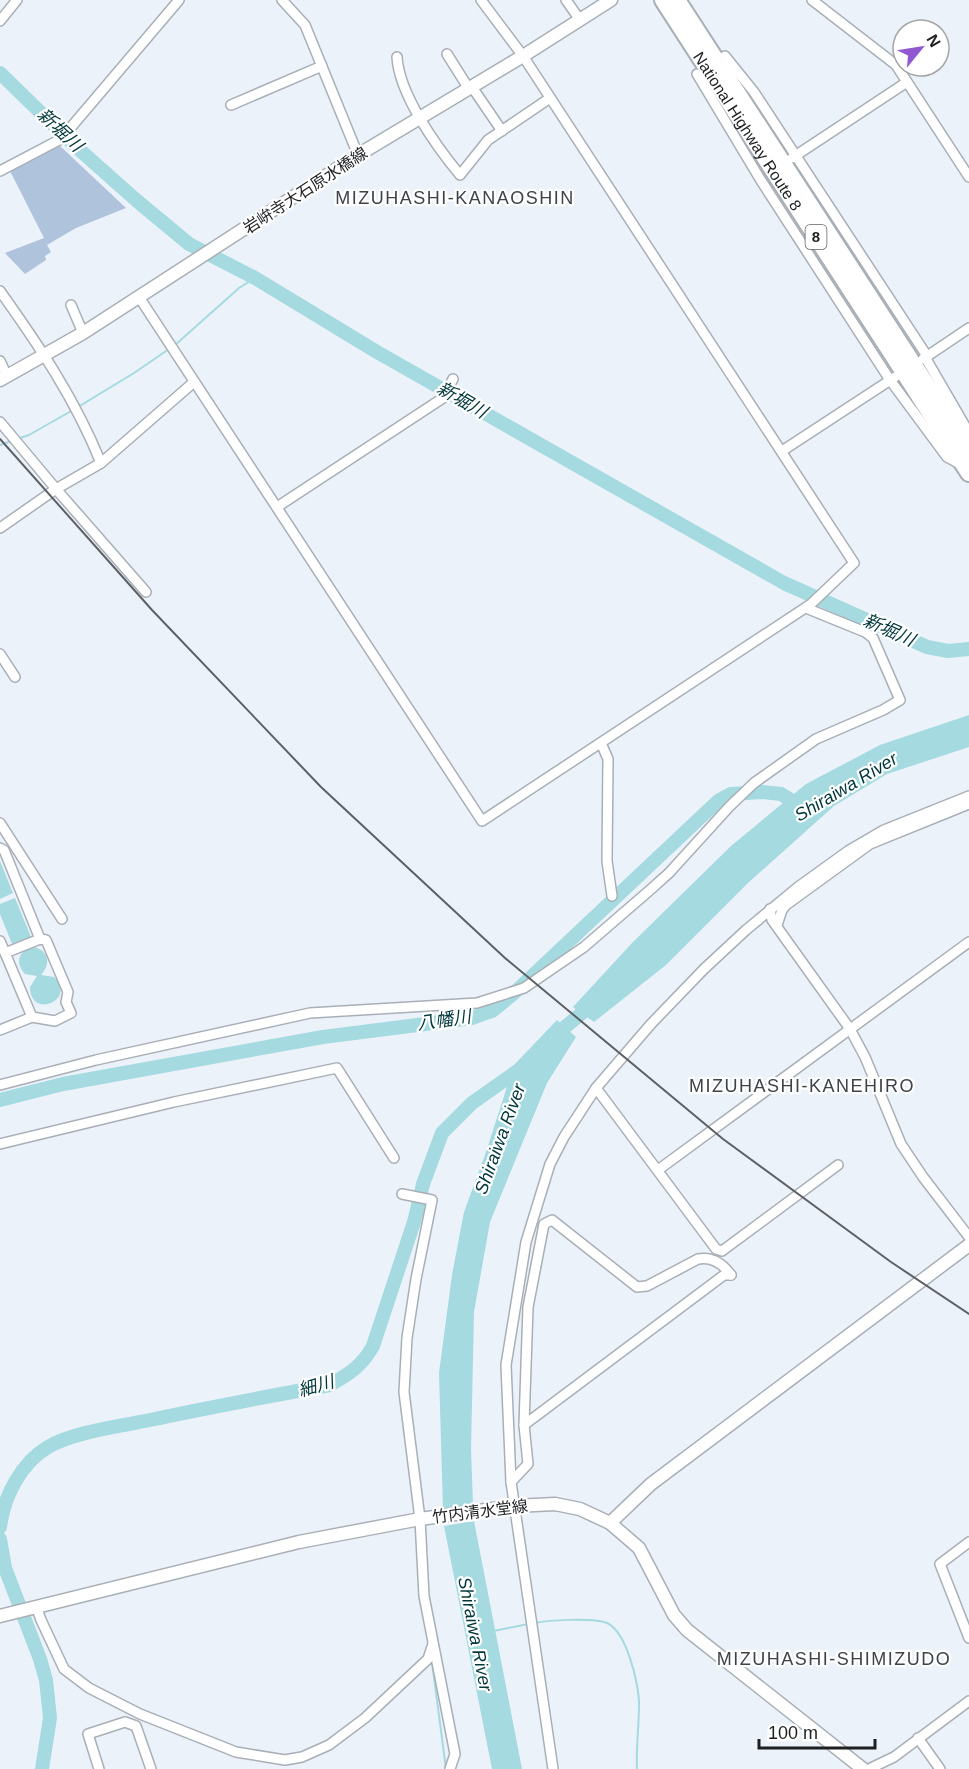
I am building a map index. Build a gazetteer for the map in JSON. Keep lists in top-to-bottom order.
{
  "streets": {
    "highway": ["National Highway Route 8", "8"],
    "main road": ["岩峅寺大石原水橋線", "竹内清水堂線"]
  },
  "districts": ["MIZUHASHI-KANAOSHIN", "MIZUHASHI-KANEHIRO", "MIZUHASHI-SHIMIZUDO"],
  "water": [
    "新堀川",
    "Shiraiwa River",
    "八幡川",
    "細川"
  ],
  "scale_bar": "100 m",
  "north": "top right"
}
